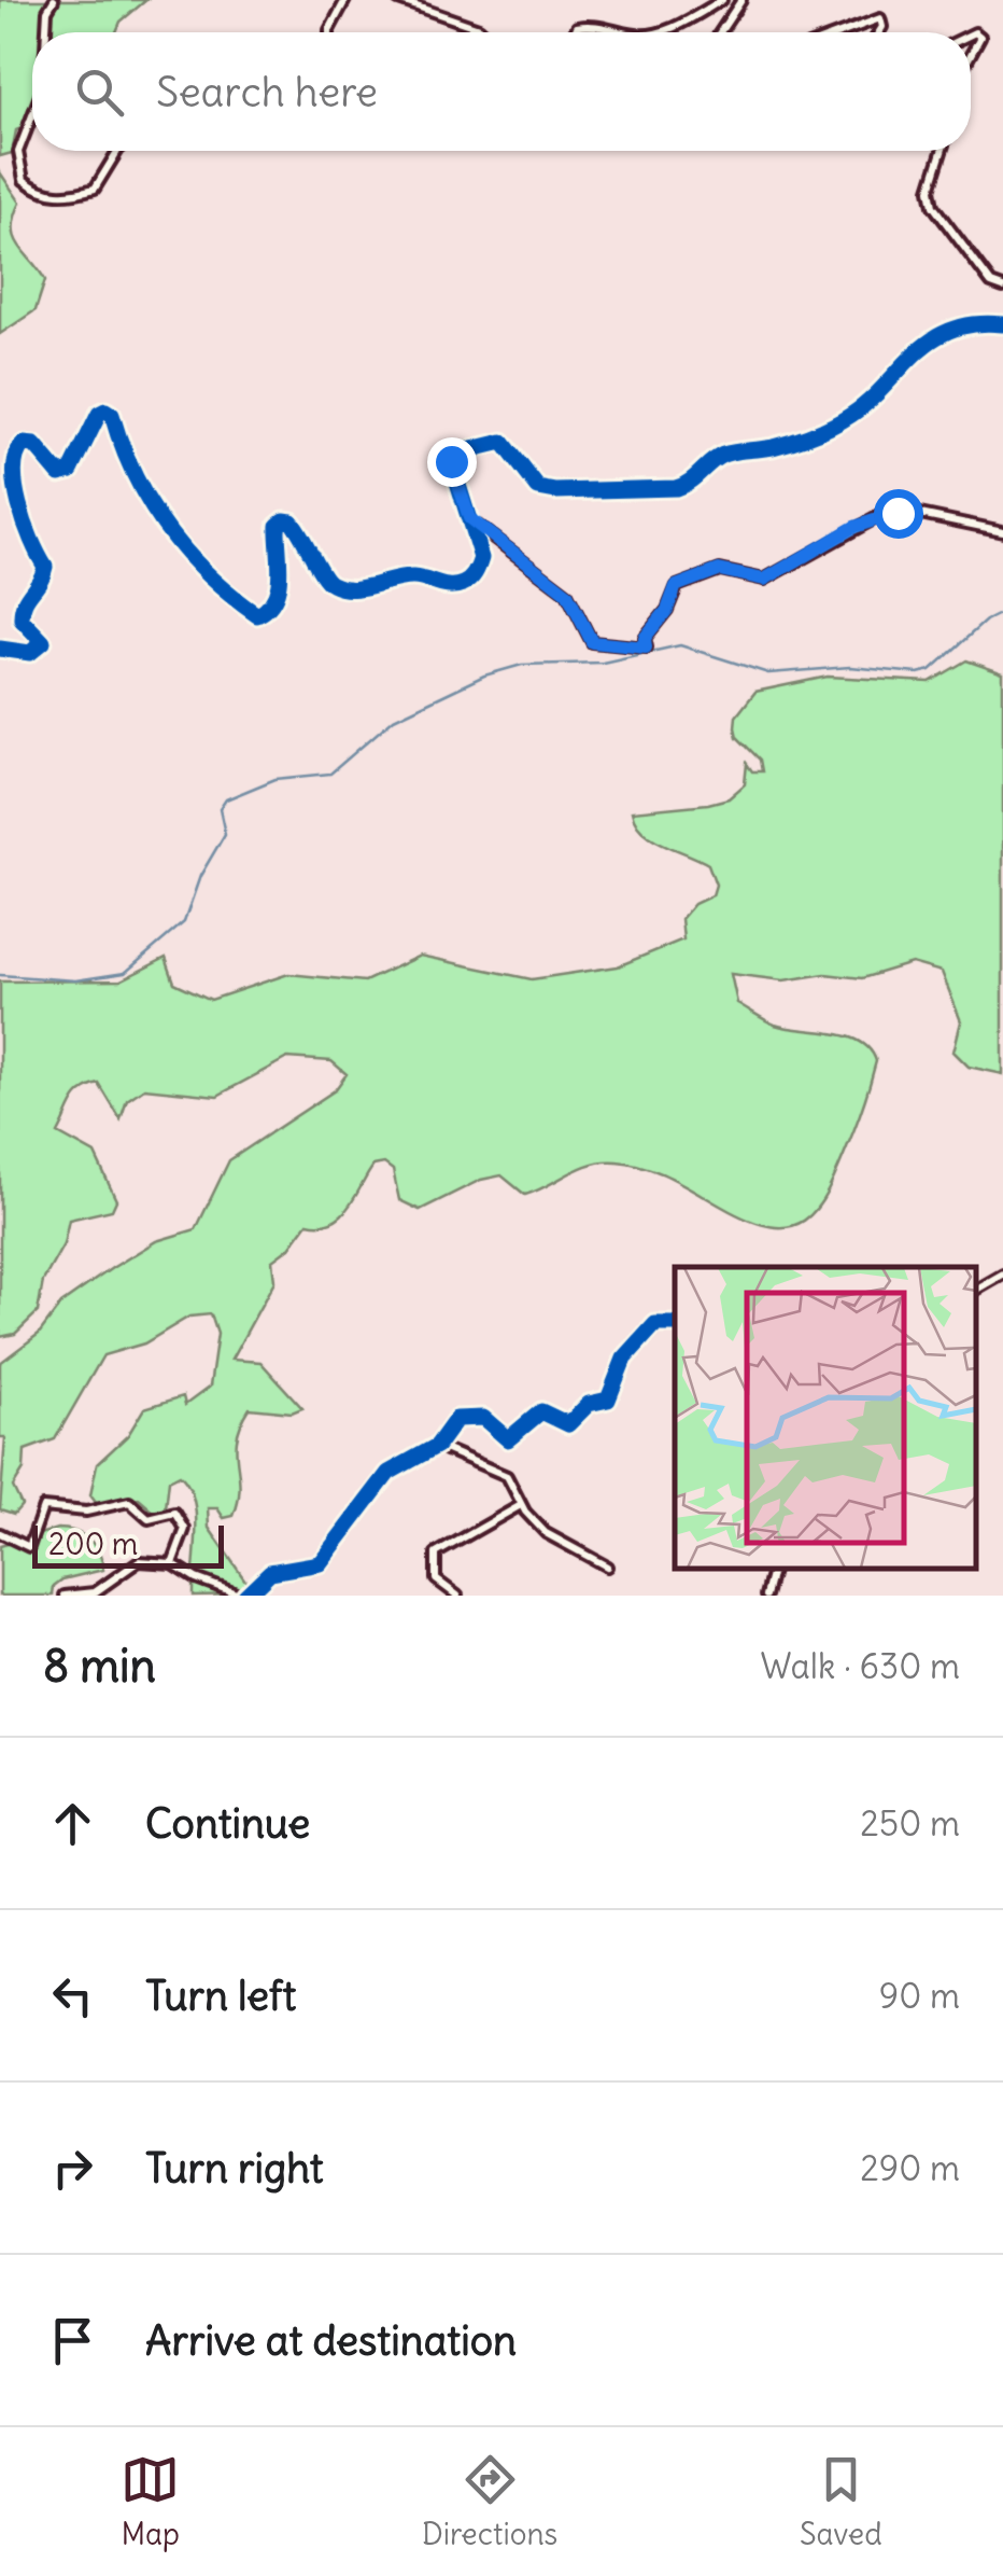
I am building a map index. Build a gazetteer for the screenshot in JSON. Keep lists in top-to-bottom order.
{
  "scale_bar": "200 m",
  "page": {
    "search": "Search here",
    "scale": "200 m",
    "heading": ["8 min", "Walk · 630 m"],
    "list": [
      ["Continue", "250 m"],
      ["Turn left", "90 m"],
      ["Turn right", "290 m"],
      "Arrive at destination"
    ],
    "nav": ["Map", "Directions", "Saved"]
  }
}
